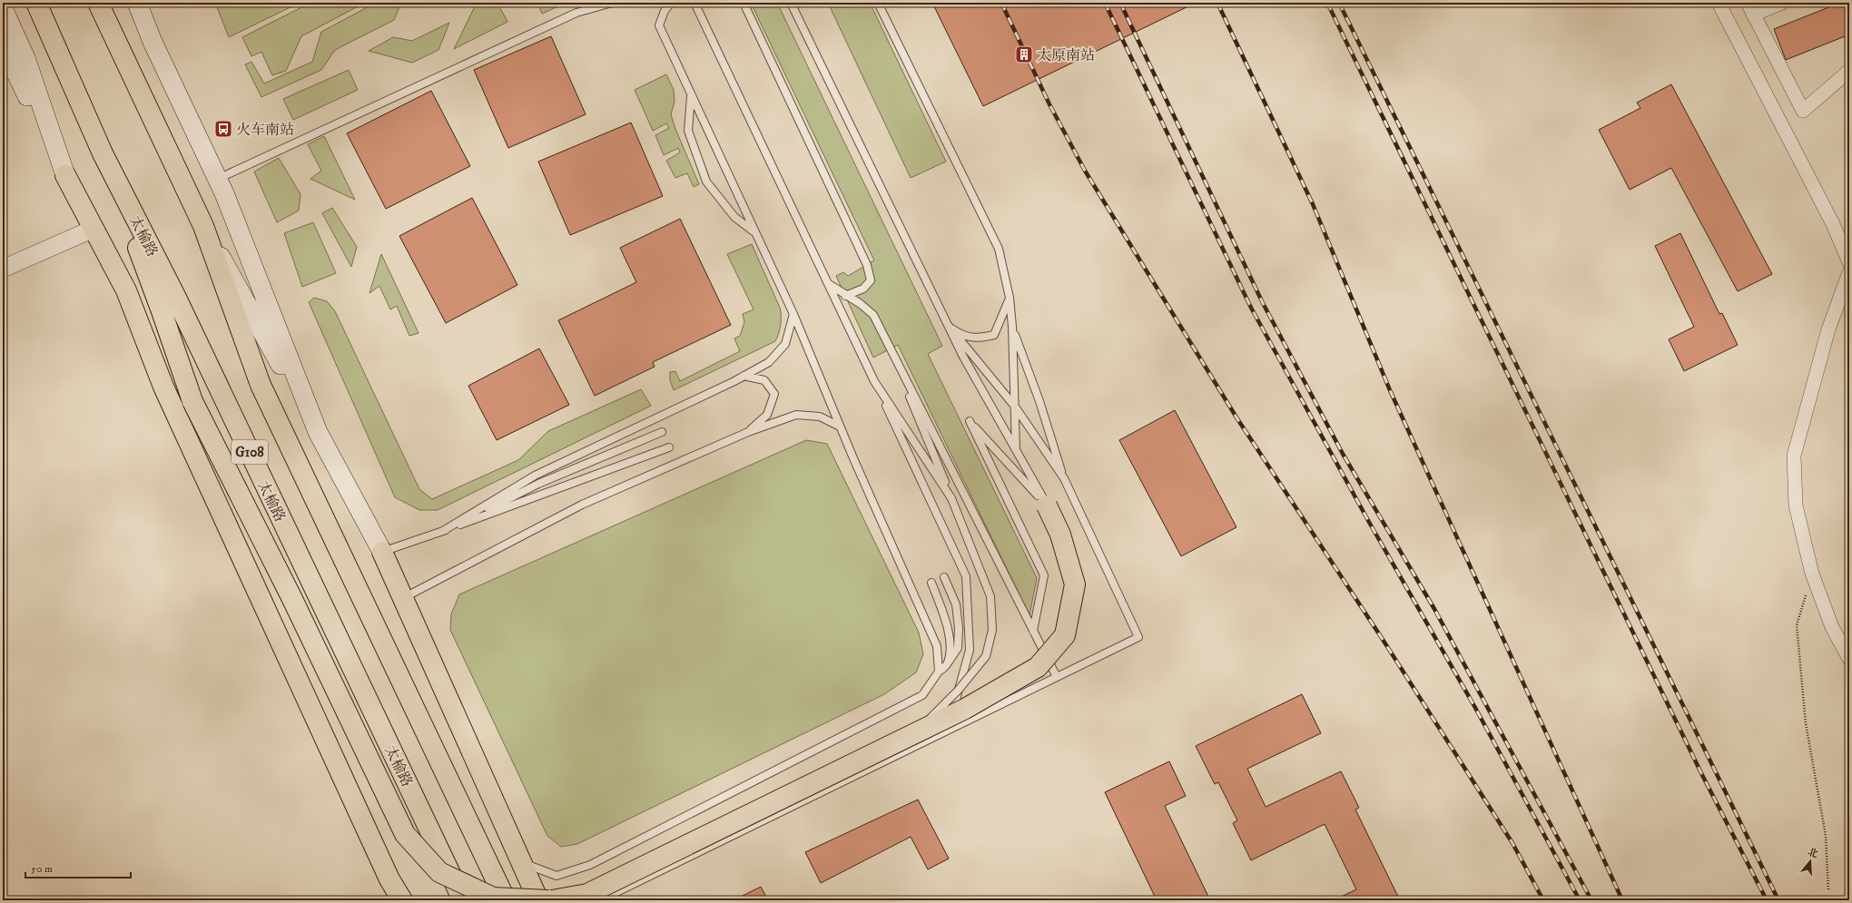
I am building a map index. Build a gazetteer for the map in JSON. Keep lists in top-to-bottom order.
{
  "streets": {
    "highway": ["太榆路", "G108"]
  },
  "places": {
    "building": ["太原南站"],
    "bus stop": ["火车南站"]
  },
  "scale_bar": "50 m",
  "north": "top"
}
